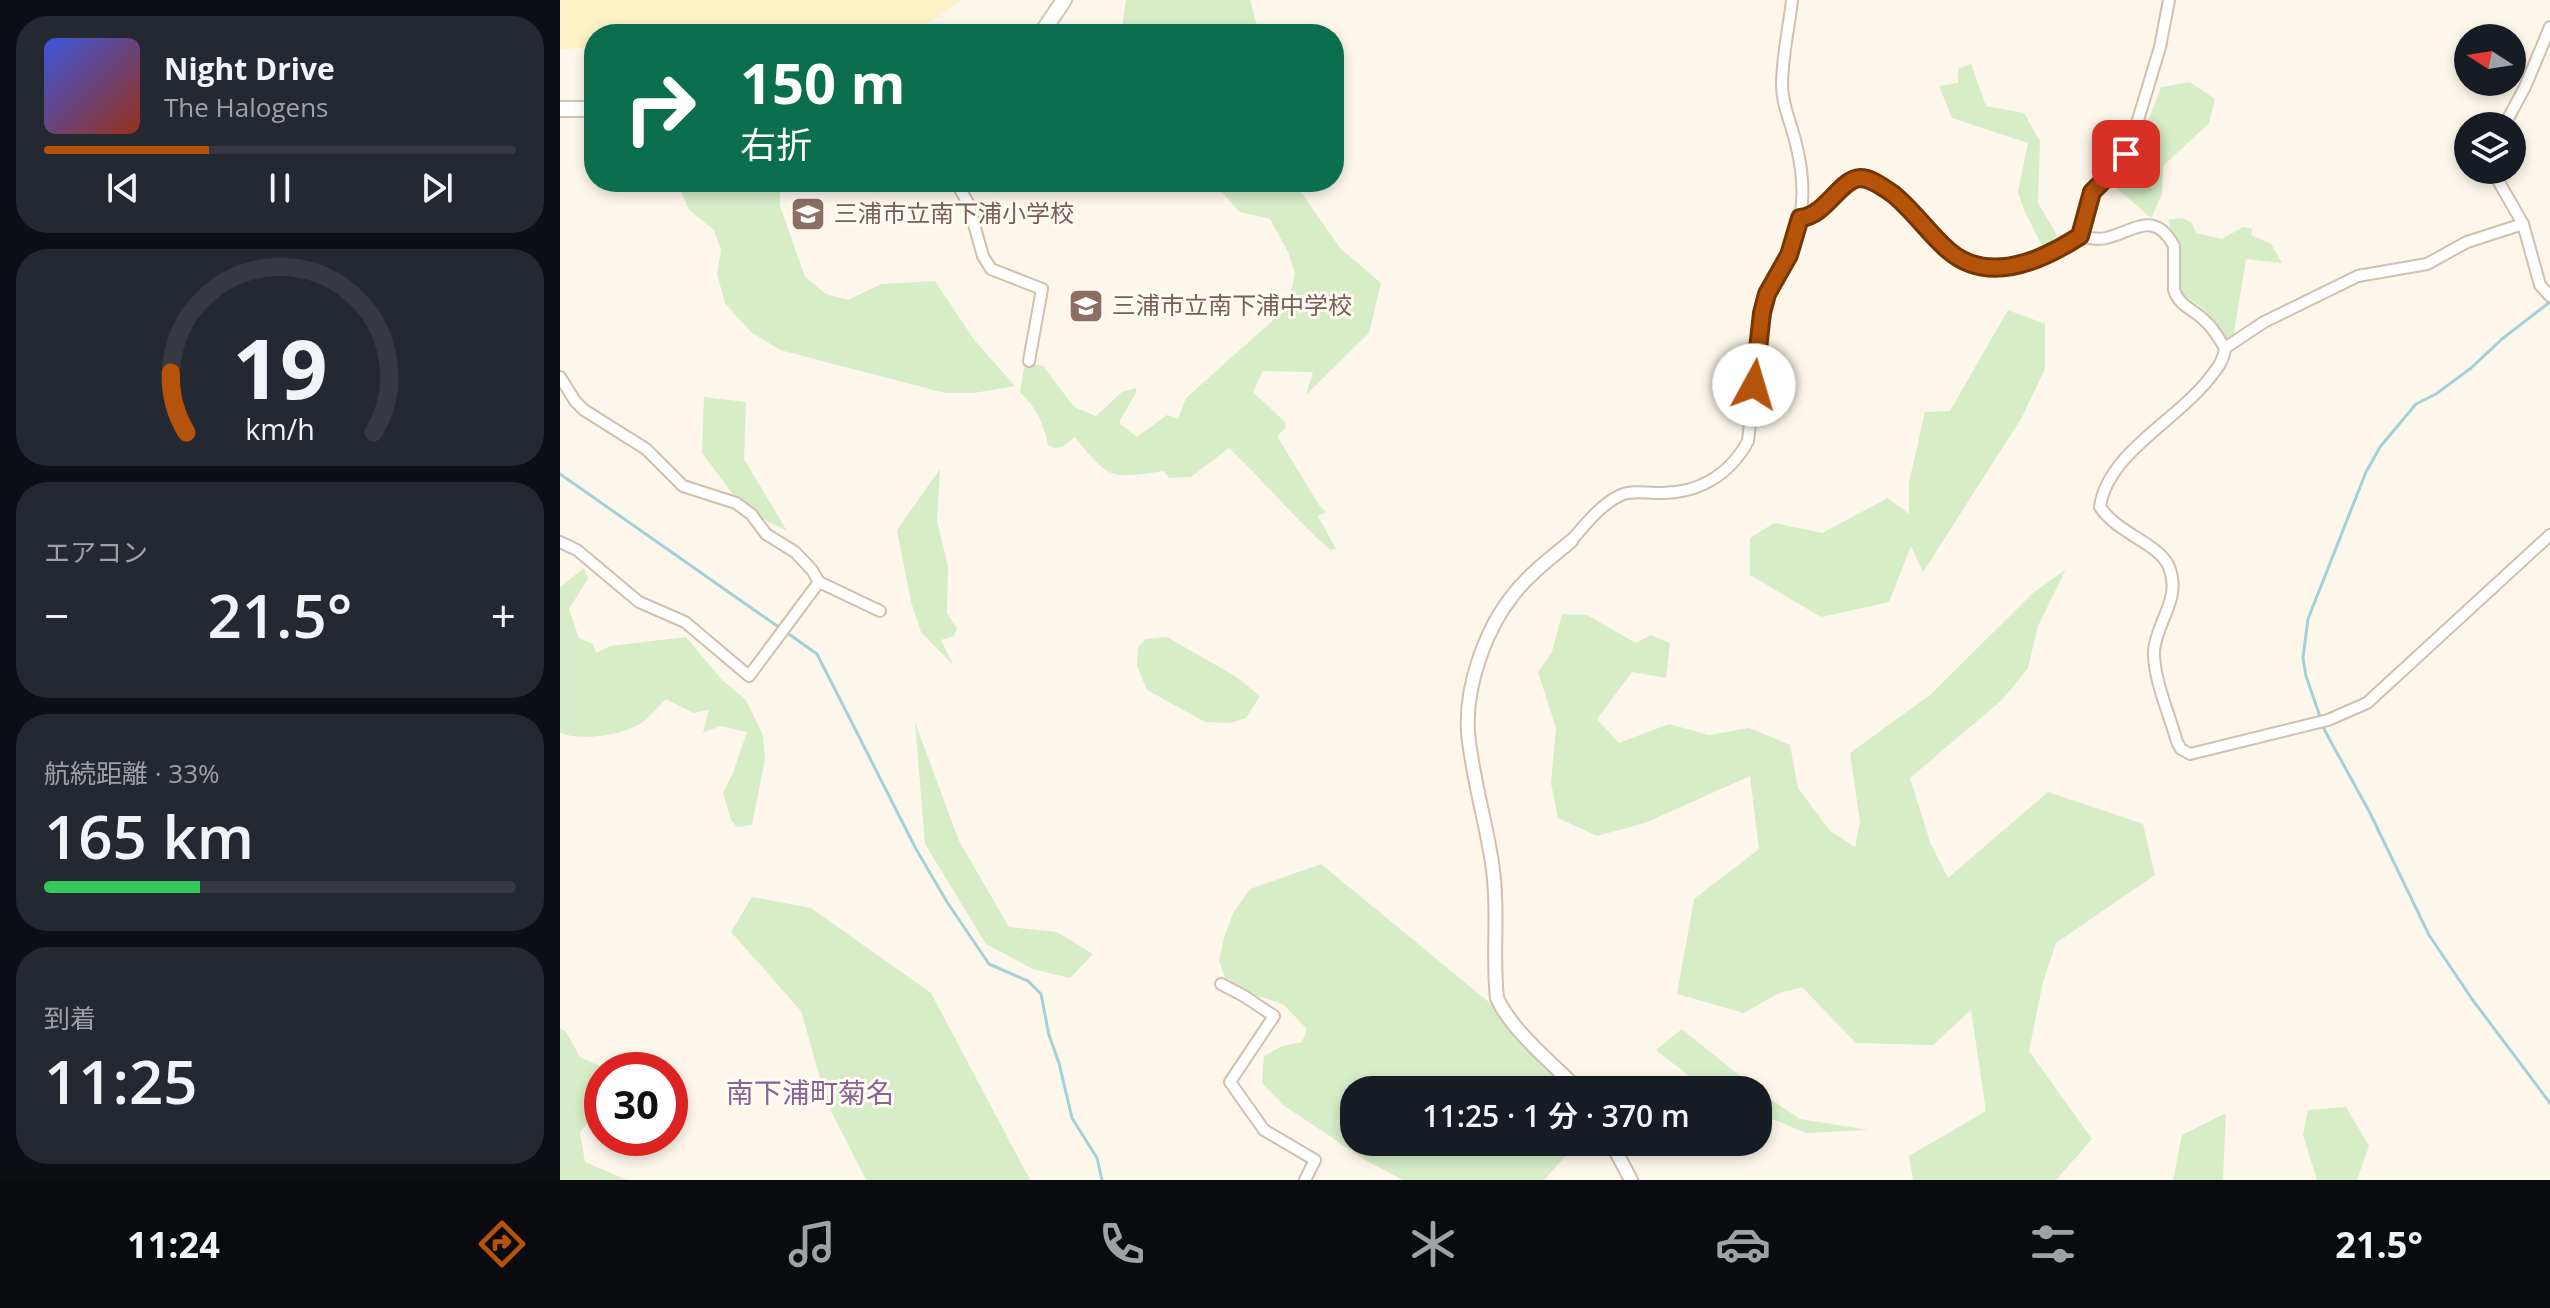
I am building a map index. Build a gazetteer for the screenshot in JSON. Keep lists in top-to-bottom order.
{
  "districts": ["南下浦町菊名"],
  "places": {
    "school or university": ["三浦市立南下浦小学校", "三浦市立南下浦中学校"]
  },
  "north": "left",
  "page": {
    "turn": ["150 m", "右折"],
    "song": ["Night Drive", "The Halogens"],
    "tile": [
      "エアコン",
      ["航続距離 · 33%", "165 km"],
      ["到着", "11:25"]
    ],
    "heat": ["−", "21.5°", "+"],
    "limit": "30",
    "trip": "11:25 · 1 分 · 370 m",
    "tabs": ["11:24", "21.5°"],
    "gauge": ["19", "km/h"]
  }
}
